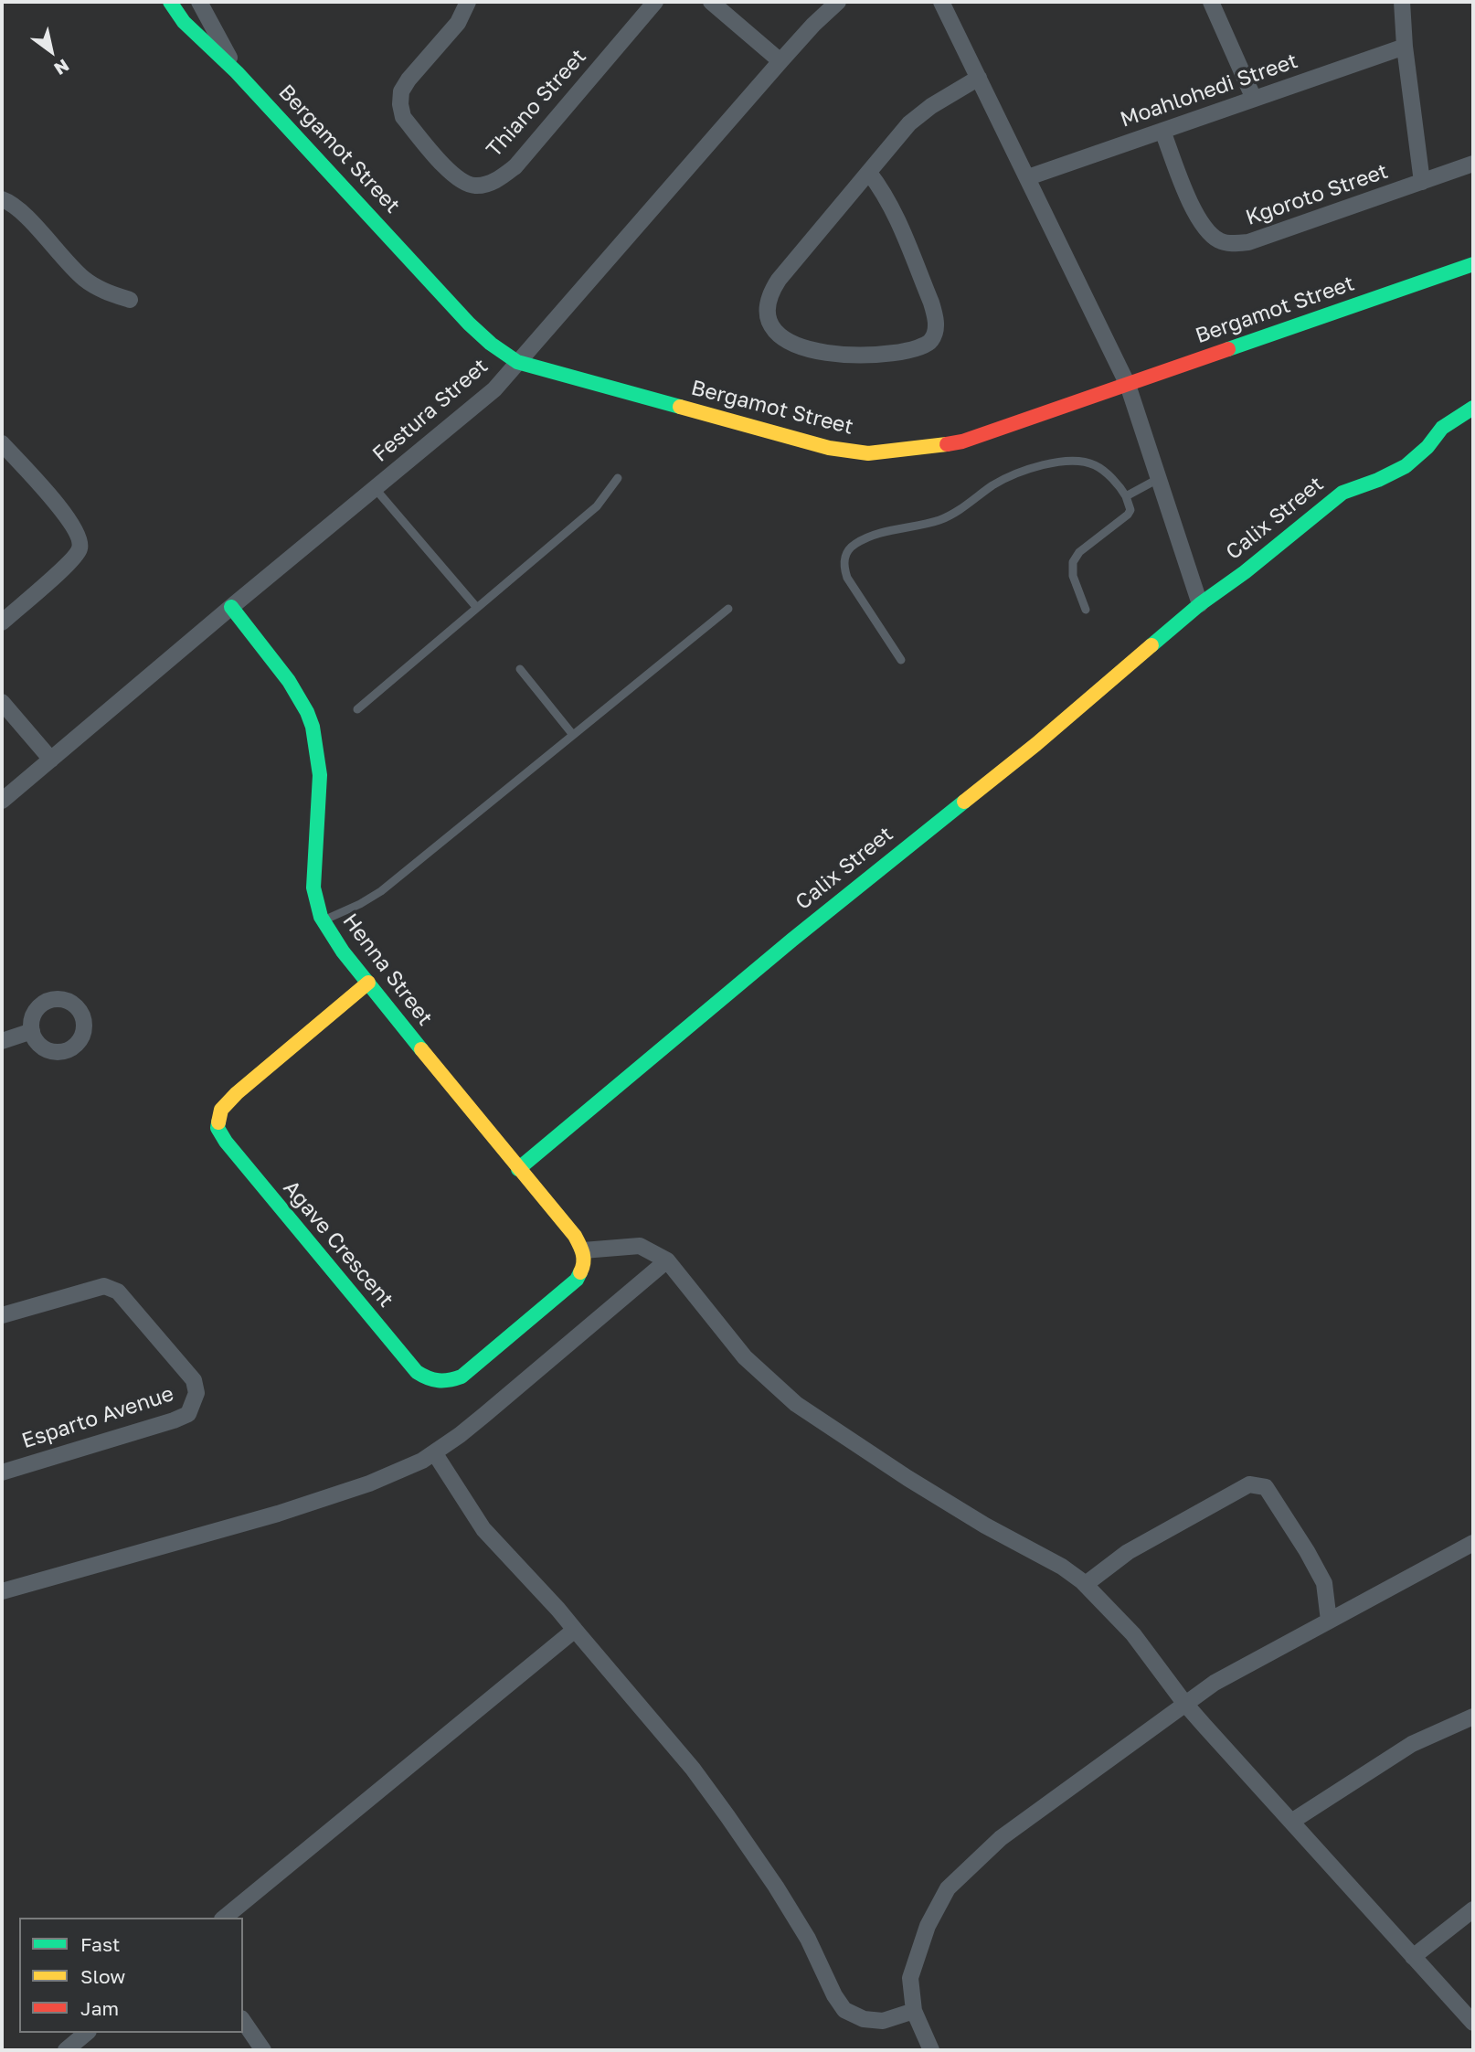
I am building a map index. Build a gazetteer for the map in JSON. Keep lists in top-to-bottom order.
{
  "streets": {
    "street": [
      "Moahlohedi Street",
      "Thiano Street",
      "Bergamot Street",
      "Kgoroto Street",
      "Festura Street",
      "Calix Street",
      "Henna Street",
      "Agave Crescent",
      "Esparto Avenue"
    ]
  },
  "crossings": [
    ["Moahlohedi Street", "Kgoroto Street"],
    ["Bergamot Street", "Festura Street"],
    ["Festura Street", "Henna Street"],
    ["Calix Street", "Henna Street"],
    ["Henna Street", "Agave Crescent"]
  ],
  "legend": ["Fast", "Slow", "Jam"],
  "north": "bottom right"
}
